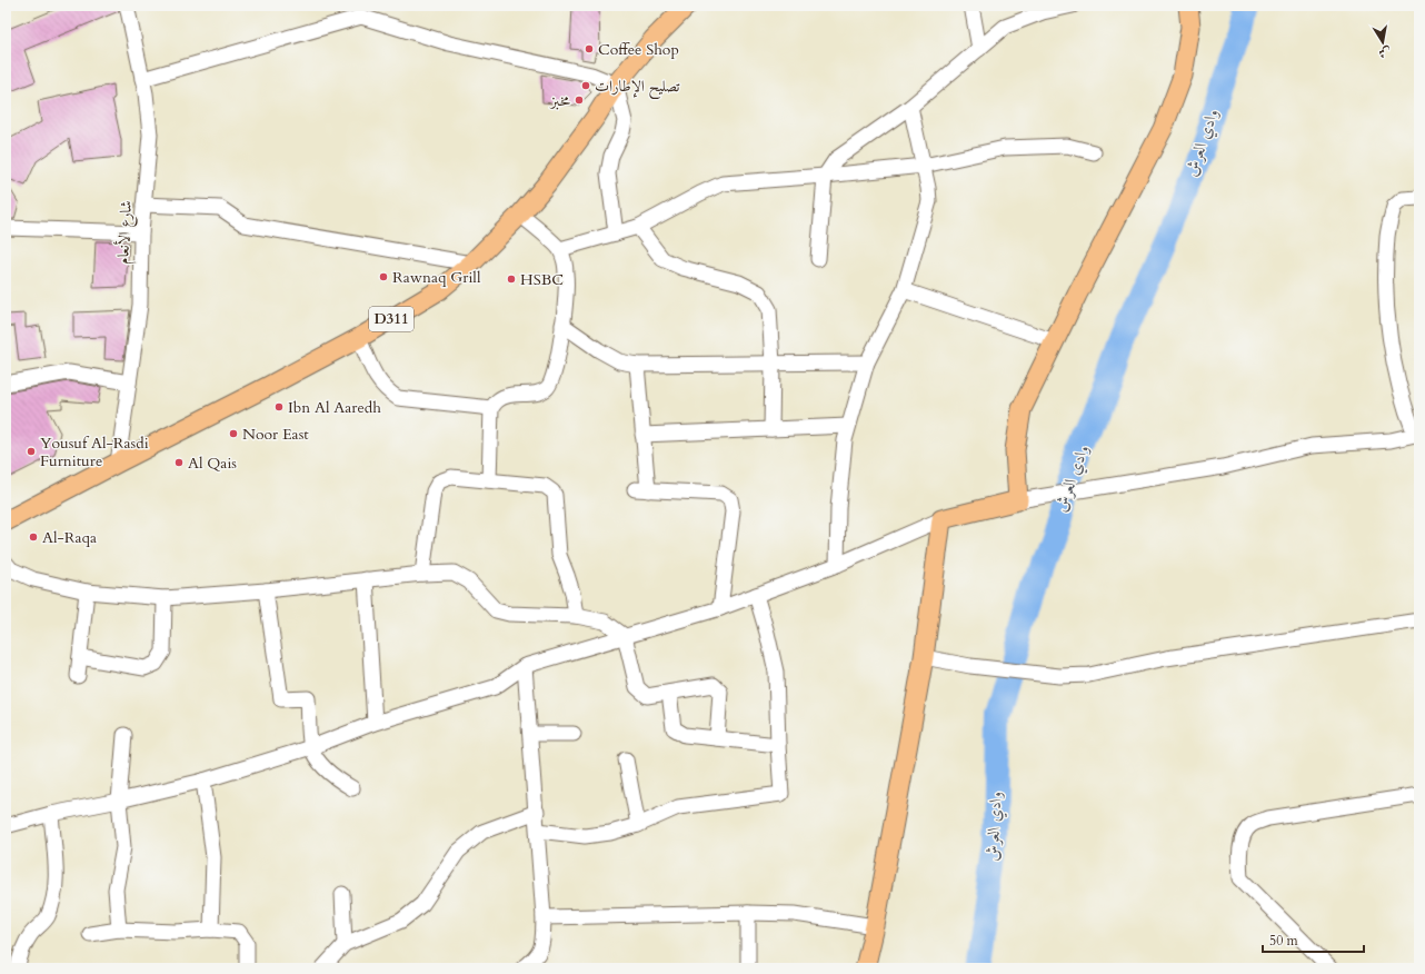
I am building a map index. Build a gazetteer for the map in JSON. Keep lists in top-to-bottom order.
{
  "streets": {
    "main road": ["D311"],
    "street": ["شارع الأنعام"]
  },
  "crossings": [
    ["شارع الأنعام", "D311"]
  ],
  "water": ["وادي العرش"],
  "places": [
    "Coffee Shop",
    "تصليح الإطارات",
    "مخبز",
    "Rawnaq Grill",
    "HSBC",
    "Ibn Al Aaredh",
    "Noor East",
    "Yousuf Al-Rasdi Furniture",
    "Al Qais",
    "Al-Raqa"
  ],
  "scale_bar": "50 m",
  "north": "bottom"
}
